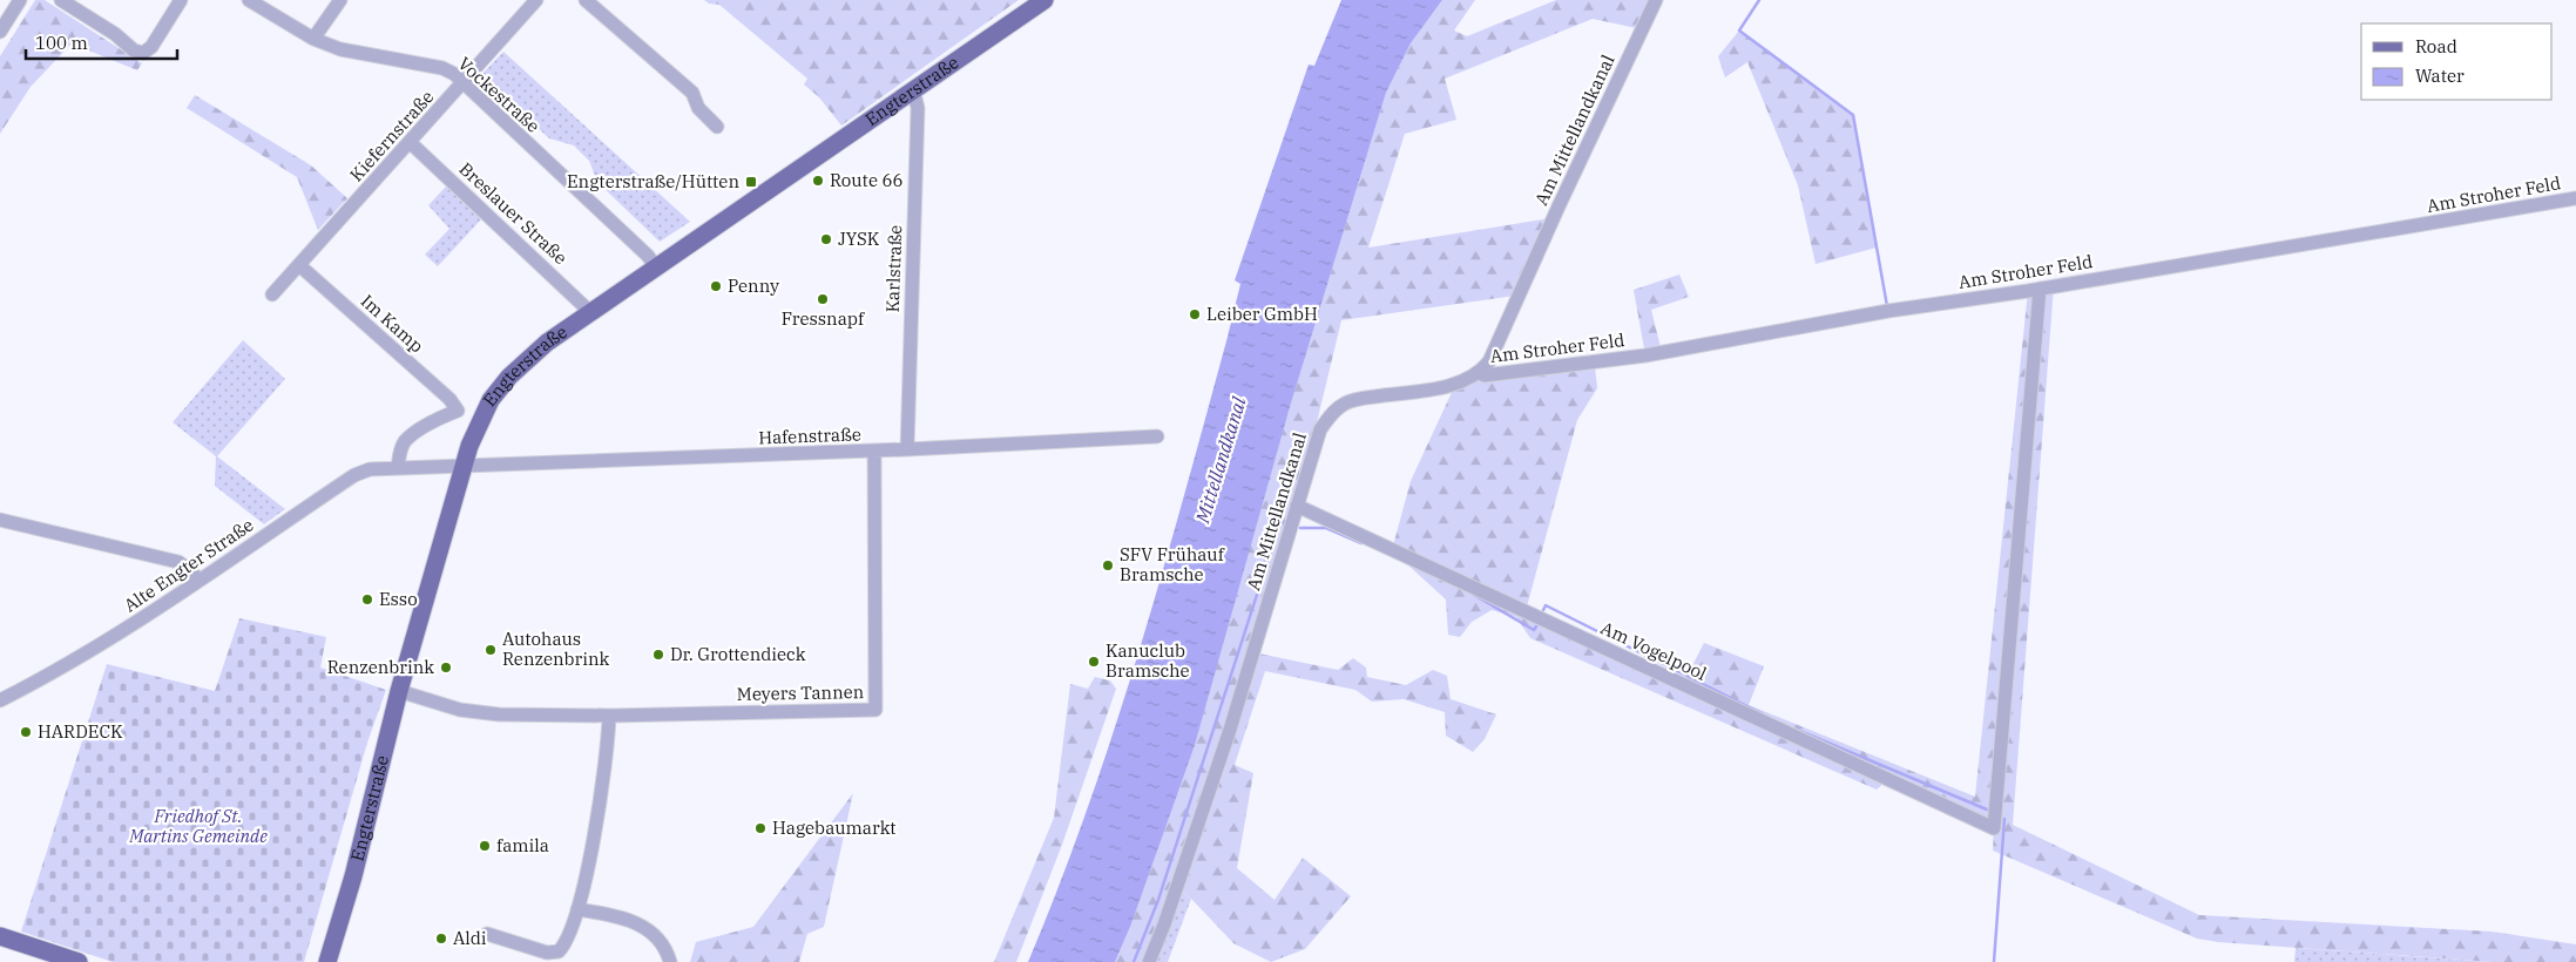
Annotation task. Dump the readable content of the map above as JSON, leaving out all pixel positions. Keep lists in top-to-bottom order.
{
  "streets": {
    "main road": ["Engterstraße"],
    "street": [
      "Vockestraße",
      "Am Mittellandkanal",
      "Kiefernstraße",
      "Am Stroher Feld",
      "Breslauer Straße",
      "Karlstraße",
      "Im Kamp",
      "Hafenstraße",
      "Alte Engter Straße",
      "Am Vogelpool",
      "Meyers Tannen"
    ]
  },
  "crossings": [
    ["Engterstraße", "Vockestraße"],
    ["Engterstraße", "Breslauer Straße"],
    ["Engterstraße", "Karlstraße"],
    ["Engterstraße", "Hafenstraße"],
    ["Engterstraße", "Alte Engter Straße"],
    ["Engterstraße", "Meyers Tannen"],
    ["Vockestraße", "Kiefernstraße"],
    ["Am Mittellandkanal", "Am Stroher Feld"],
    ["Am Mittellandkanal", "Am Vogelpool"],
    ["Kiefernstraße", "Breslauer Straße"],
    ["Kiefernstraße", "Im Kamp"],
    ["Am Stroher Feld", "Am Vogelpool"],
    ["Karlstraße", "Hafenstraße"],
    ["Im Kamp", "Alte Engter Straße"],
    ["Hafenstraße", "Alte Engter Straße"],
    ["Hafenstraße", "Meyers Tannen"]
  ],
  "water": ["Mittellandkanal"],
  "parks": ["Friedhof St. Martins Gemeinde"],
  "places": {
    "other": [
      "Route 66",
      "JYSK",
      "Penny",
      "Fressnapf",
      "Leiber GmbH",
      "SFV Frühauf Bramsche",
      "Esso",
      "Autohaus Renzenbrink",
      "Dr. Grottendieck",
      "Kanuclub Bramsche",
      "Renzenbrink",
      "HARDECK",
      "Hagebaumarkt",
      "famila",
      "Aldi"
    ],
    "transit": ["Engterstraße/Hütten"]
  },
  "legend": ["Road", "Water"],
  "scale_bar": "100 m"
}
